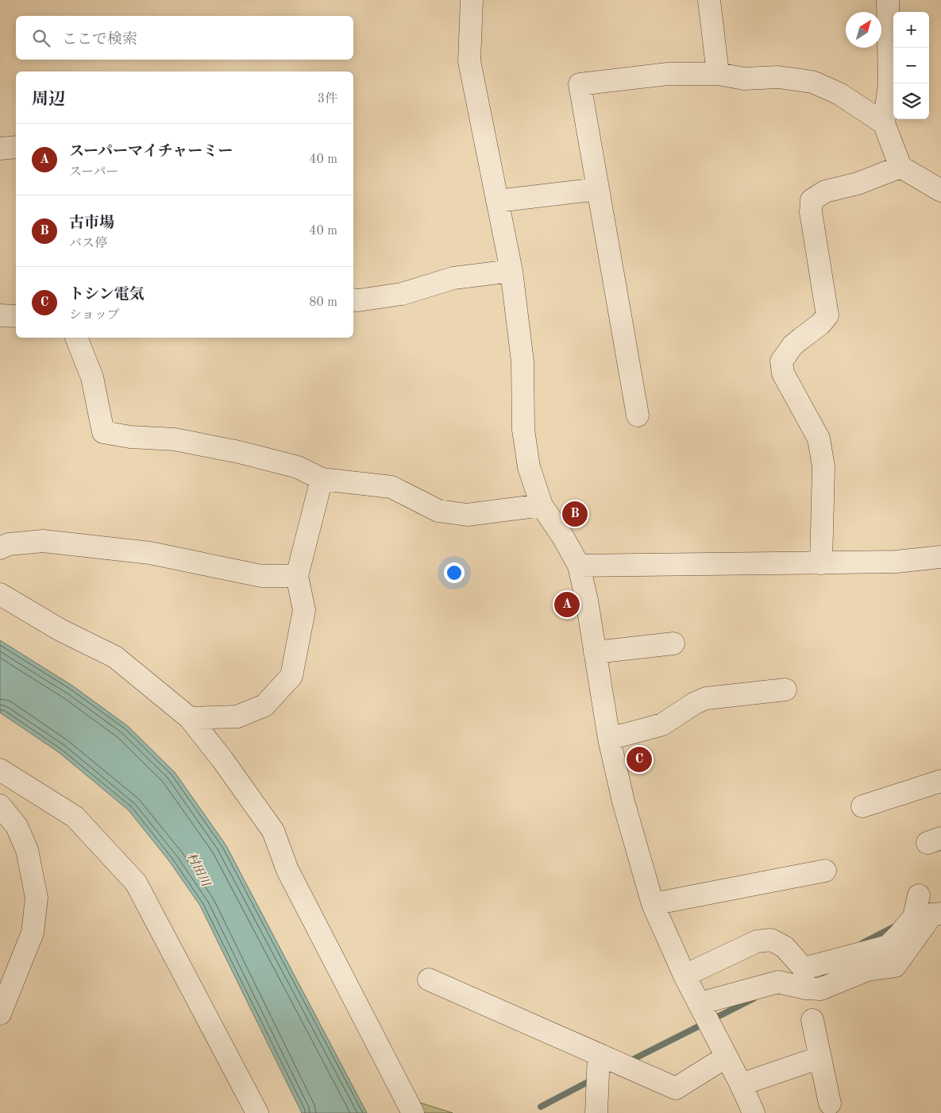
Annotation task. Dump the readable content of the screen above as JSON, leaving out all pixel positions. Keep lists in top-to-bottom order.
{
  "water": ["村田川"],
  "north": "top right",
  "page": {
    "map_buttons": ["+", "−"],
    "search": "ここで検索",
    "heading": ["周辺", "3件"],
    "list": [
      {
        "mark": "A",
        "name": "スーパーマイチャーミー",
        "note": "スーパー",
        "value": "40 m"
      },
      {
        "mark": "B",
        "name": "古市場",
        "note": "バス停",
        "value": "40 m"
      },
      {
        "mark": "C",
        "name": "トシン電気",
        "note": "ショップ",
        "value": "80 m"
      }
    ],
    "pins": ["B", "A", "C"]
  }
}
